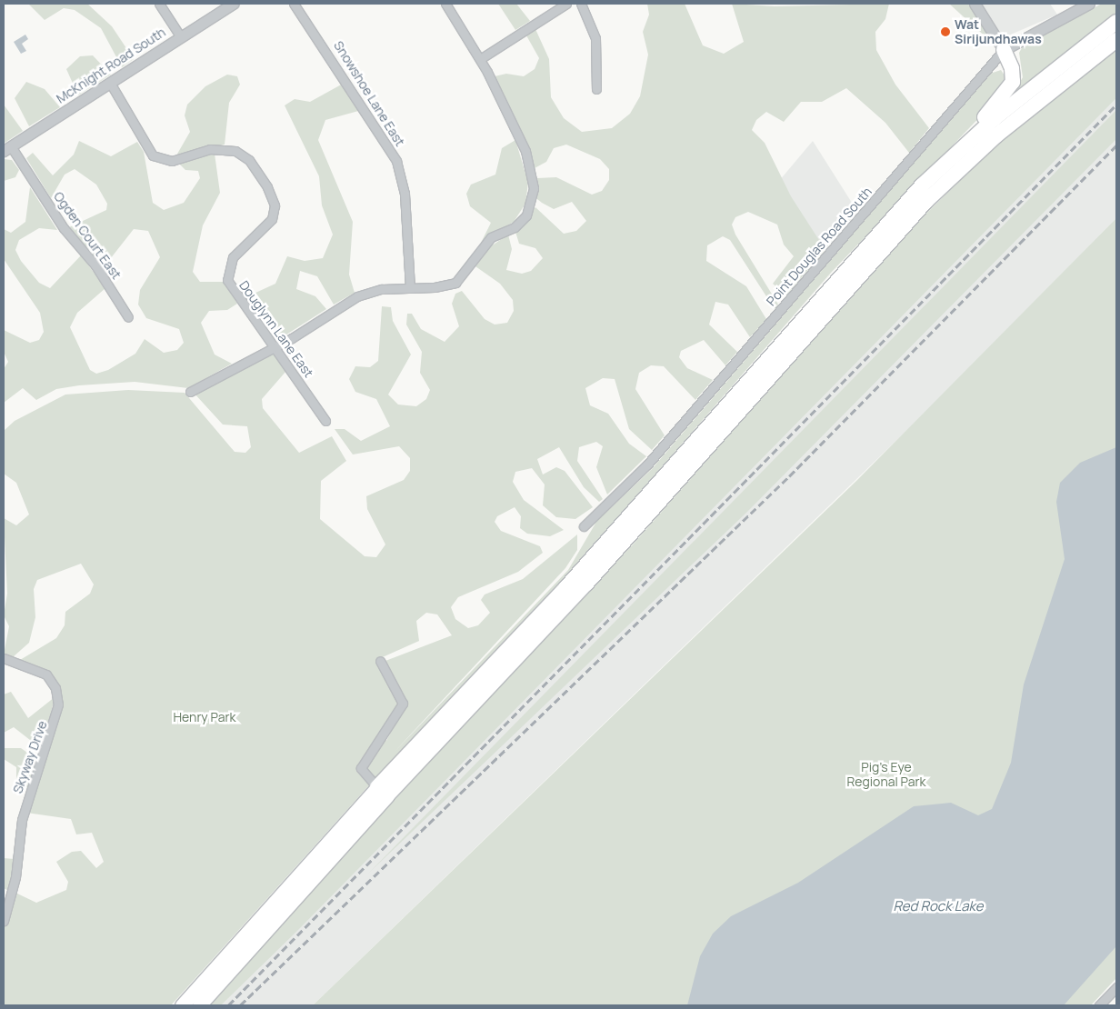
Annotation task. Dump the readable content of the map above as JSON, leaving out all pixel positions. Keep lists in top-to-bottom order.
{
  "streets": {
    "street": [
      "McKnight Road South",
      "Snowshoe Lane East",
      "Ogden Court East",
      "Point Douglas Road South",
      "Douglynn Lane East",
      "Skyway Drive"
    ]
  },
  "crossings": [
    ["McKnight Road South", "Ogden Court East"],
    ["McKnight Road South", "Douglynn Lane East"]
  ],
  "water": ["Red Rock Lake"],
  "parks": ["Henry Park", "Pig's Eye Regional Park"],
  "places": ["Wat Sirijundhawas"]
}
